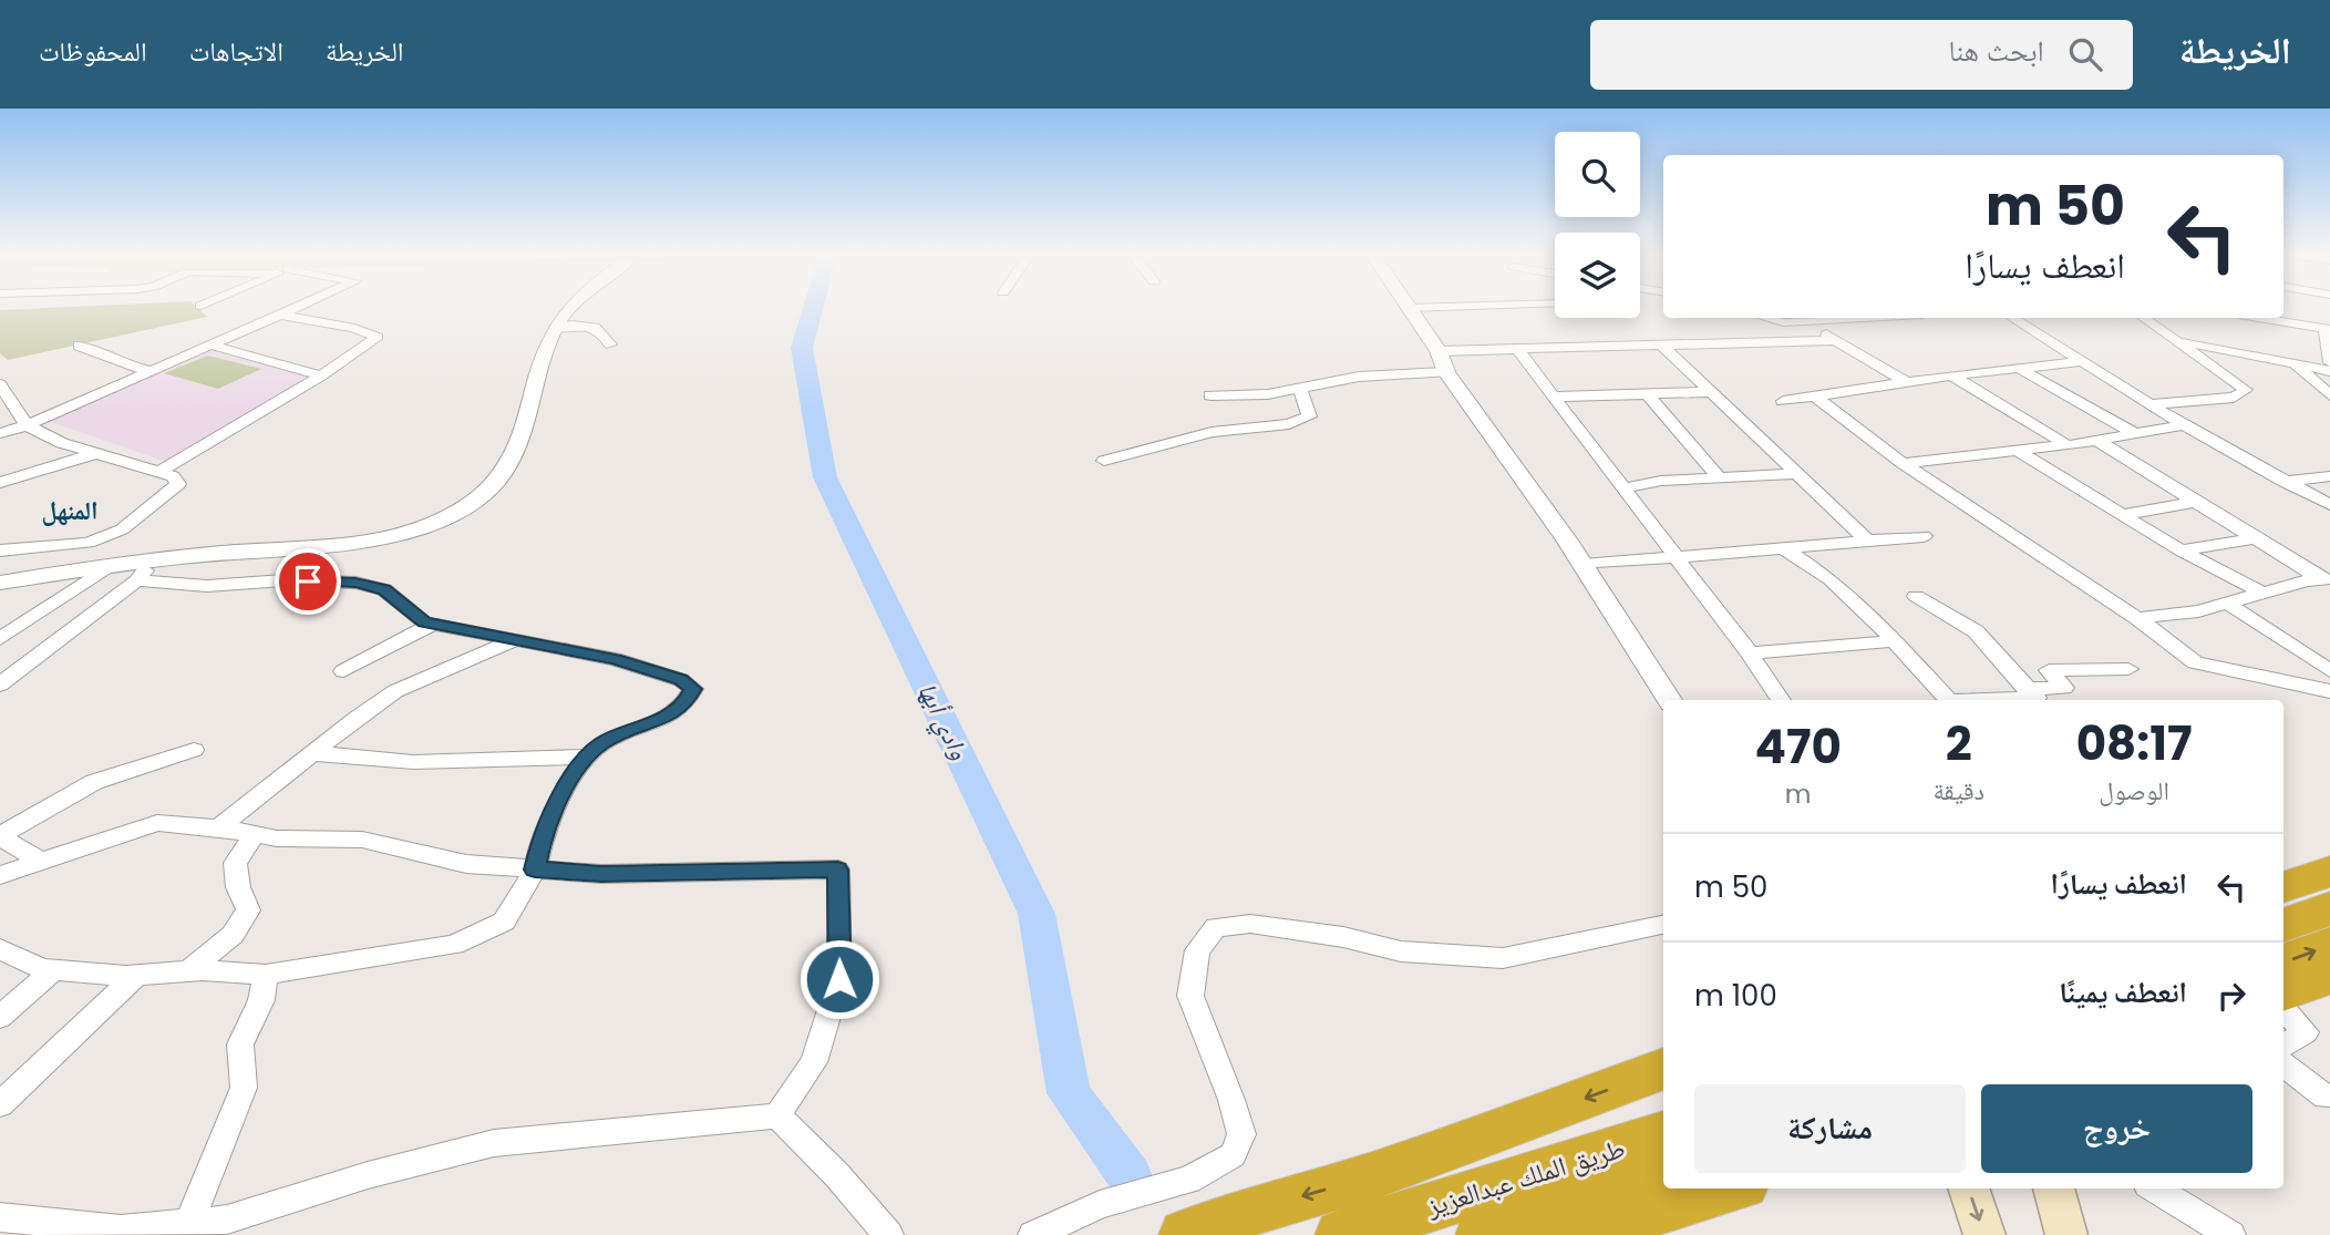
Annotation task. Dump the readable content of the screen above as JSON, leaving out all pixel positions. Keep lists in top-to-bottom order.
{
  "streets": {
    "highway": ["طريق الملك عبدالعزيز"]
  },
  "districts": ["المنهل"],
  "water": ["وادي أبها"],
  "page": {
    "header": "الخريطة",
    "search": "ابحث هنا",
    "nav": ["الخريطة", "الاتجاهات", "المحفوظات"],
    "turn": ["50 m", "انعطف يسارًا"],
    "eta": [
      "08:17",
      "الوصول",
      "2",
      "دقيقة",
      "470",
      "m"
    ],
    "list": [
      {
        "name": "انعطف يسارًا",
        "value": "50 m"
      },
      {
        "name": "انعطف يمينًا",
        "value": "100 m"
      }
    ],
    "buttons": ["خروج", "مشاركة"]
  }
}
